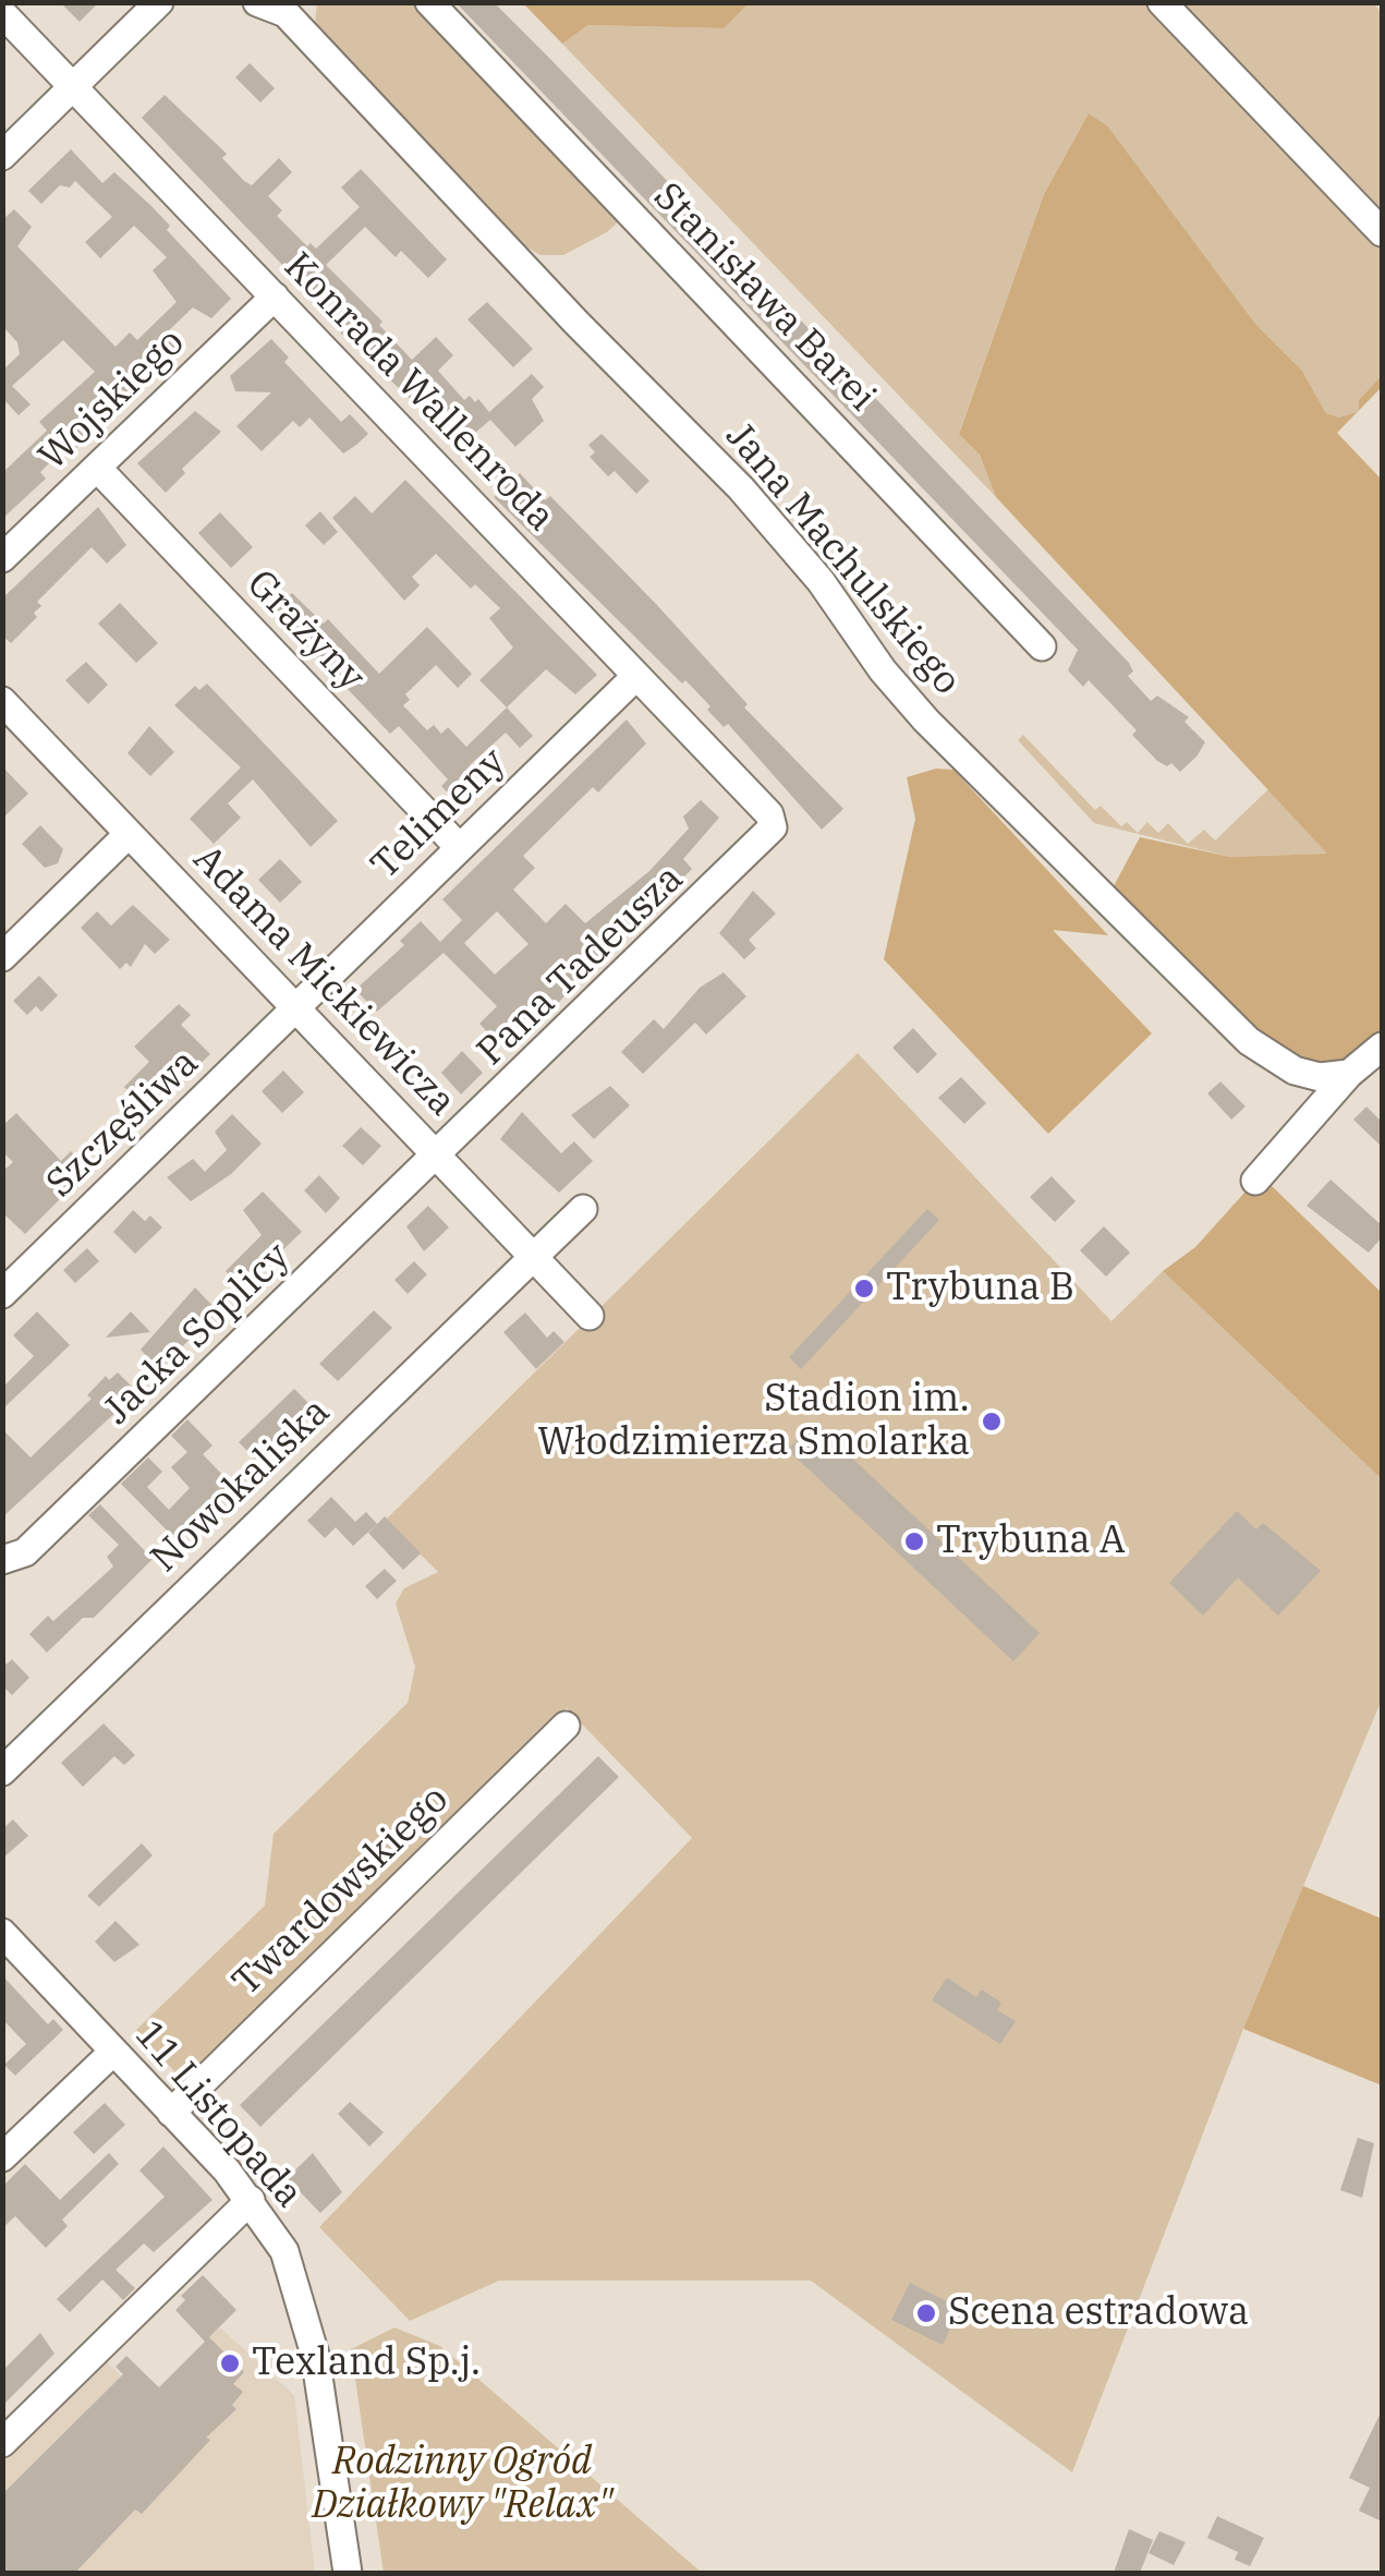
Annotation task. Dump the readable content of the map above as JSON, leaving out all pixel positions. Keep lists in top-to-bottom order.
{
  "streets": {
    "street": [
      "Stanisława Barei",
      "Konrada Wallenroda",
      "Wojskiego",
      "Jana Machulskiego",
      "Grażyny",
      "Telimeny",
      "Pana Tadeusza",
      "Adama Mickiewicza",
      "Szczęśliwa",
      "Jacka Soplicy",
      "Nowokaliska",
      "Twardowskiego",
      "11 Listopada"
    ]
  },
  "crossings": [
    ["Konrada Wallenroda", "Wojskiego"],
    ["Konrada Wallenroda", "Telimeny"],
    ["Konrada Wallenroda", "Pana Tadeusza"],
    ["Wojskiego", "Grażyny"],
    ["Grażyny", "Telimeny"],
    ["Telimeny", "Adama Mickiewicza"],
    ["Telimeny", "Szczęśliwa"],
    ["Pana Tadeusza", "Adama Mickiewicza"],
    ["Pana Tadeusza", "Jacka Soplicy"],
    ["Adama Mickiewicza", "Szczęśliwa"],
    ["Adama Mickiewicza", "Jacka Soplicy"],
    ["Adama Mickiewicza", "Nowokaliska"],
    ["Twardowskiego", "11 Listopada"]
  ],
  "parks": ["Rodzinny Ogród Działkowy \"Relax\""],
  "places": [
    "Trybuna B",
    "Stadion im. Włodzimierza Smolarka",
    "Trybuna A",
    "Scena estradowa",
    "Texland Sp.j."
  ]
}
